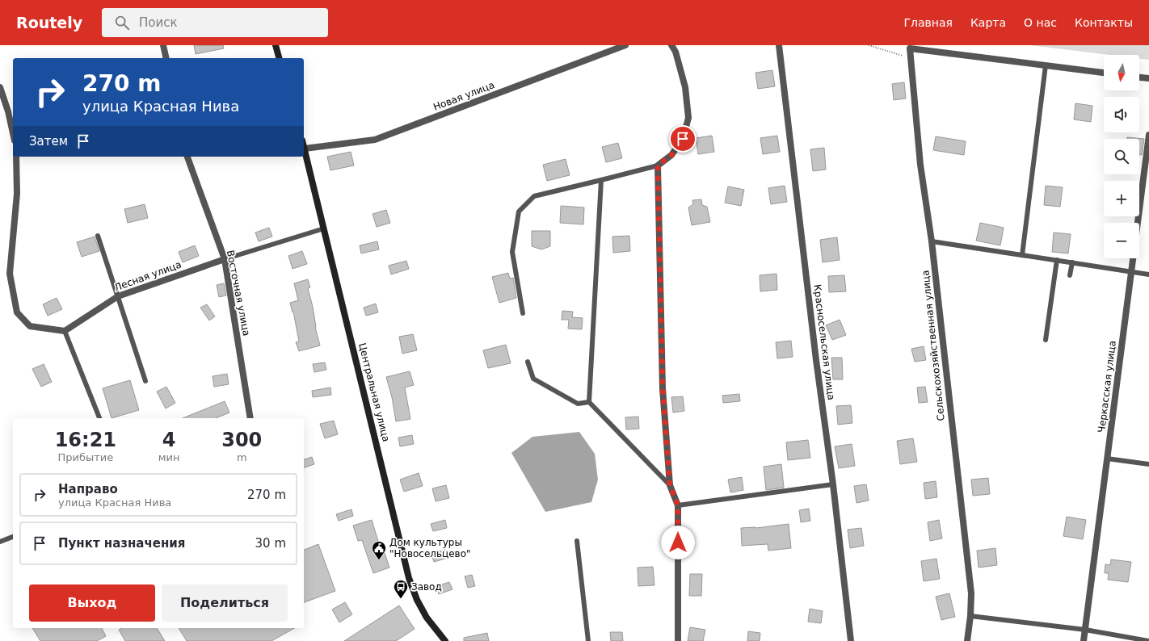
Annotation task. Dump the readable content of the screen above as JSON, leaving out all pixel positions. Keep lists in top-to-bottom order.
{
  "streets": {
    "street": [
      "Новая улица",
      "Лесная улица",
      "Восточная улица",
      "Красносельская улица",
      "Сельскохозяйственная улица",
      "Черкасская улица",
      "Центральная улица"
    ]
  },
  "crossings": [
    ["Новая улица", "Центральная улица"],
    ["Лесная улица", "Восточная улица"]
  ],
  "places": {
    "public building": ["Дом культуры \"Новосельцево\""],
    "bus stop": ["Завод"]
  },
  "north": "bottom",
  "page": {
    "header": "Routely",
    "search": "Поиск",
    "nav": [
      "Главная",
      "Карта",
      "О нас",
      "Контакты"
    ],
    "map_buttons": ["+", "−"],
    "turn": ["270 m", "улица Красная Нива"],
    "then": "Затем",
    "eta": [
      "16:21",
      "Прибытие",
      "4",
      "мин",
      "300",
      "m"
    ],
    "list": [
      {
        "name": "Направо",
        "note": "улица Красная Нива",
        "value": "270 m"
      },
      {
        "name": "Пункт назначения",
        "value": "30 m"
      }
    ],
    "buttons": ["Выход", "Поделиться"]
  }
}
